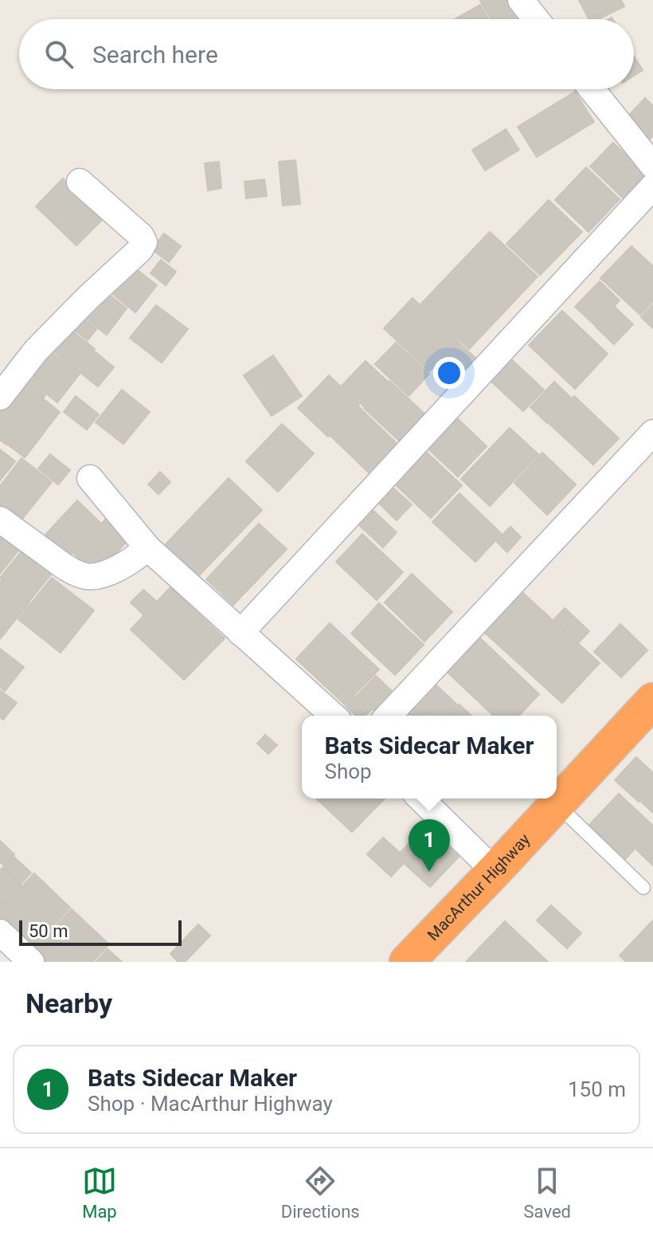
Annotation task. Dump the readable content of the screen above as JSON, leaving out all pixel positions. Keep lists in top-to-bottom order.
{
  "streets": {
    "highway": ["MacArthur Highway"]
  },
  "scale_bar": "50 m",
  "page": {
    "search": "Search here",
    "popup": ["Bats Sidecar Maker", "Shop"],
    "pins": "1",
    "scale": "50 m",
    "heading": "Nearby",
    "list": [
      {
        "mark": "1",
        "name": "Bats Sidecar Maker",
        "note": "Shop · MacArthur Highway",
        "value": "150 m"
      }
    ],
    "nav": ["Map", "Directions", "Saved"]
  }
}
